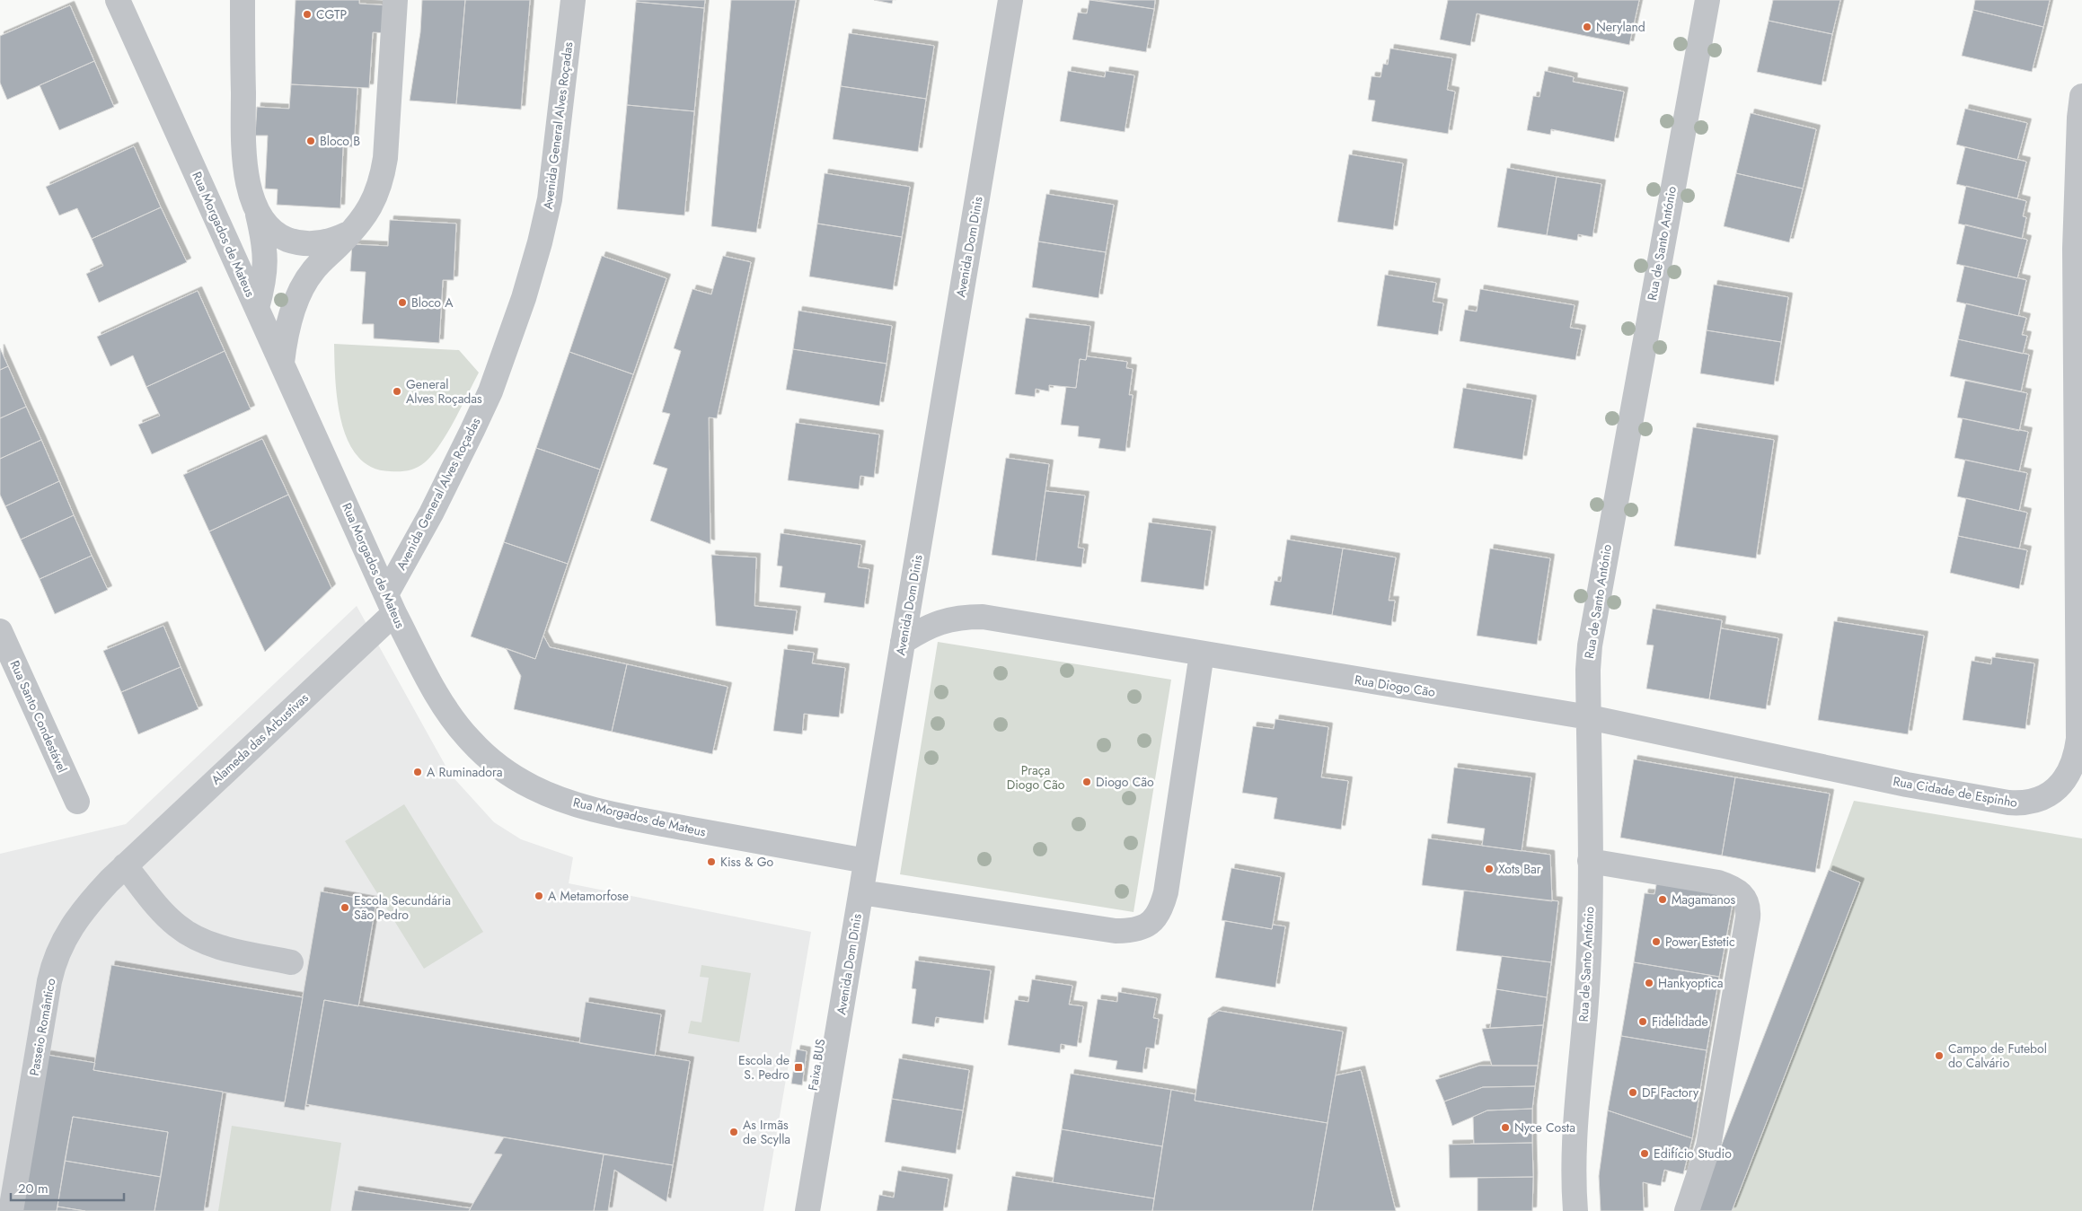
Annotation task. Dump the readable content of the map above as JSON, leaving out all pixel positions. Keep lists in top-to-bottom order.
{
  "streets": {
    "street": [
      "Avenida General Alves Roçadas",
      "Rua Morgados de Mateus",
      "Rua de Santo António",
      "Avenida Dom Dinis",
      "Rua Diogo Cão",
      "Rua Santo Condestável",
      "Alameda das Arbustivas",
      "Rua Cidade de Espinho",
      "Passeio Romântico"
    ]
  },
  "crossings": [
    ["Avenida General Alves Roçadas", "Rua Morgados de Mateus"],
    ["Avenida General Alves Roçadas", "Alameda das Arbustivas"],
    ["Rua Morgados de Mateus", "Avenida Dom Dinis"],
    ["Rua Morgados de Mateus", "Alameda das Arbustivas"],
    ["Rua de Santo António", "Rua Diogo Cão"],
    ["Rua de Santo António", "Rua Cidade de Espinho"],
    ["Rua Diogo Cão", "Rua Cidade de Espinho"],
    ["Alameda das Arbustivas", "Passeio Romântico"]
  ],
  "parks": ["Praça Diogo Cão"],
  "places": {
    "other": [
      "CGTP",
      "Neryland",
      "Bloco B",
      "Bloco A",
      "General Alves Roçadas",
      "A Ruminadora",
      "Diogo Cão",
      "Kiss & Go",
      "Xots Bar",
      "A Metamorfose",
      "Magamanos",
      "Escola Secundária São Pedro",
      "Power Estetic",
      "Hankyoptica",
      "Fidelidade",
      "Campo de Futebol do Calvário",
      "DF Factory",
      "Nyce Costa",
      "As Irmãs de Scylla",
      "Edifício Studio"
    ],
    "transit": ["Escola de S. Pedro"]
  },
  "scale_bar": "20 m"
}
